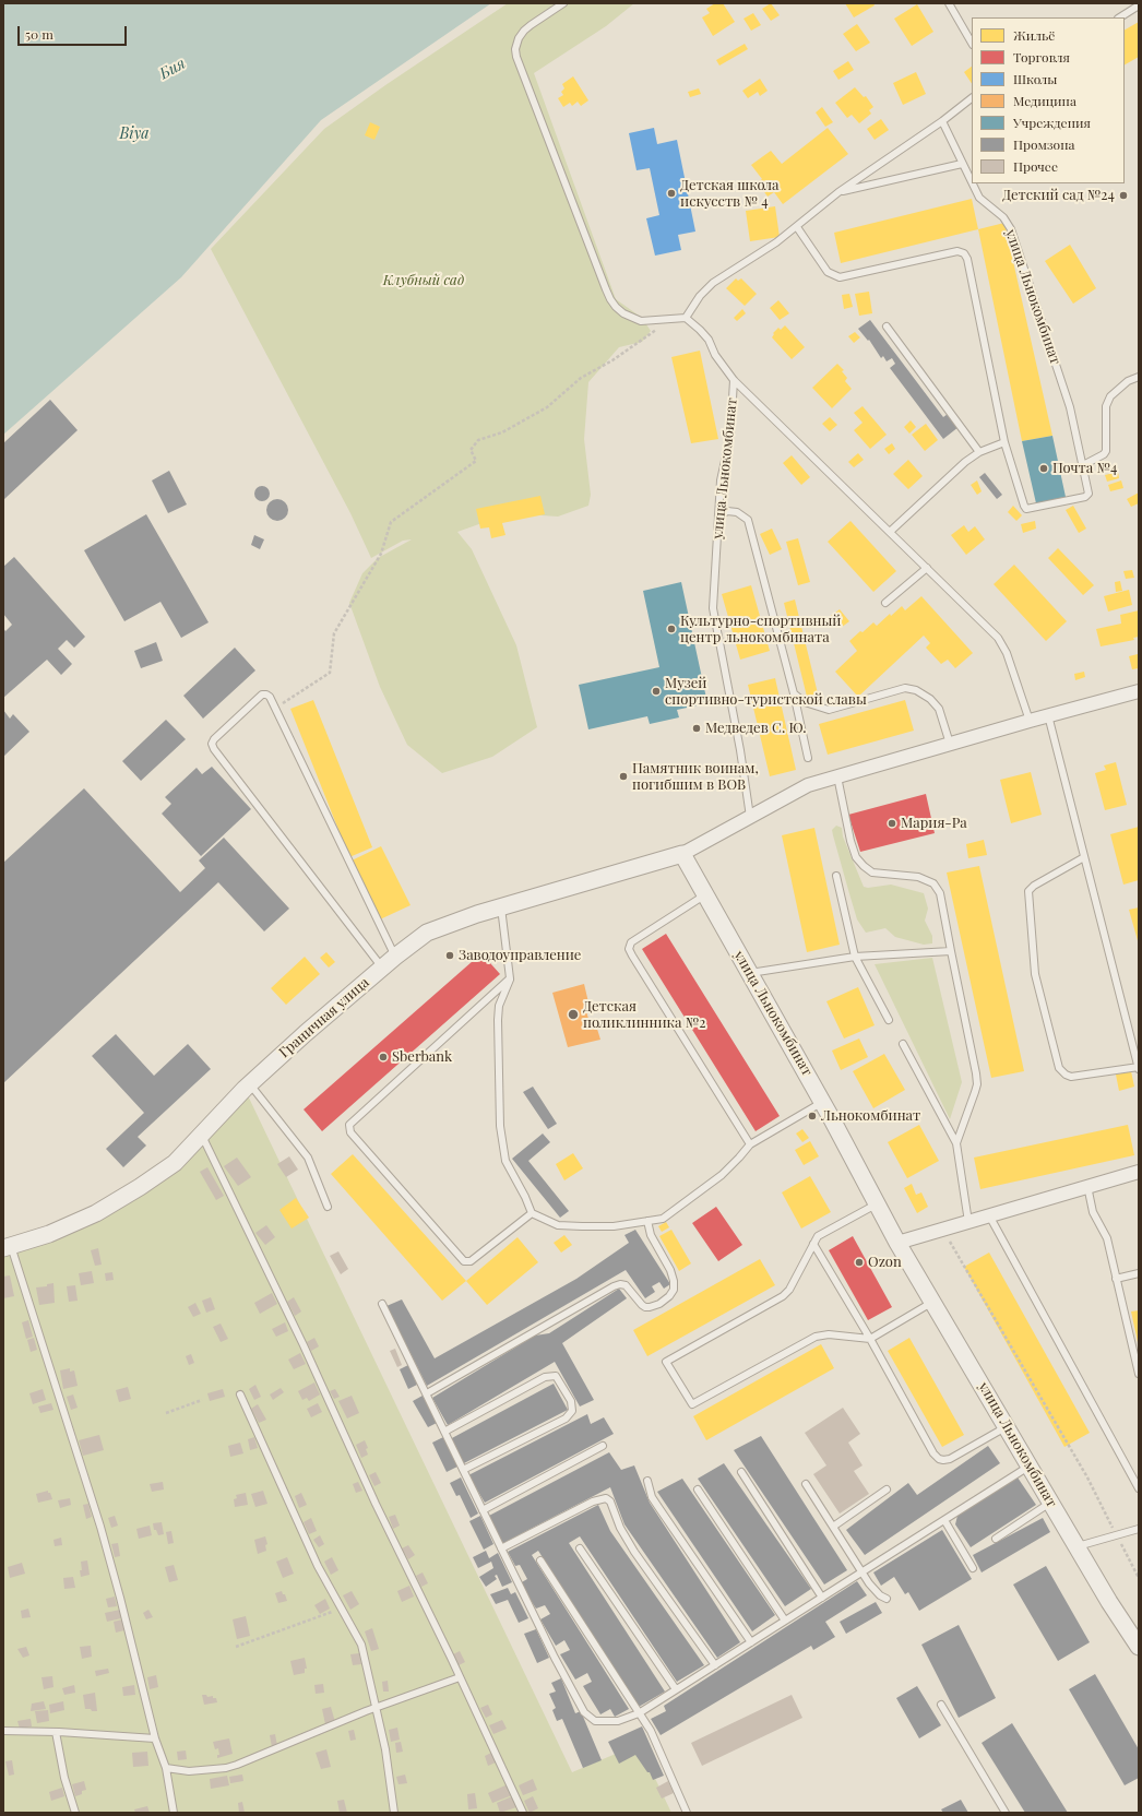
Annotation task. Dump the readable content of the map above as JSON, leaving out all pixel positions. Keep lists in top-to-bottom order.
{
  "streets": {
    "street": ["улица Льнокомбинат", "Граничная улица"]
  },
  "crossings": [
    ["улица Льнокомбинат", "Граничная улица"]
  ],
  "water": ["Бия", "Biya"],
  "parks": ["Клубный сад"],
  "places": [
    "Детская школа искусств № 4",
    "Детский сад №24",
    "Почта №4",
    "Культурно-спортивный центр льнокомбината",
    "Музей спортивно-туристской славы",
    "Медведев С. Ю.",
    "Памятник воинам, погибшим в ВОВ",
    "Мария-Ра",
    "Заводоуправление",
    "Детская поликлинника №2",
    "Sberbank",
    "Льнокомбинат",
    "Ozon"
  ],
  "legend": [
    "Жильё",
    "Торговля",
    "Школы",
    "Медицина",
    "Учреждения",
    "Промзона",
    "Прочее"
  ],
  "scale_bar": "50 m"
}
